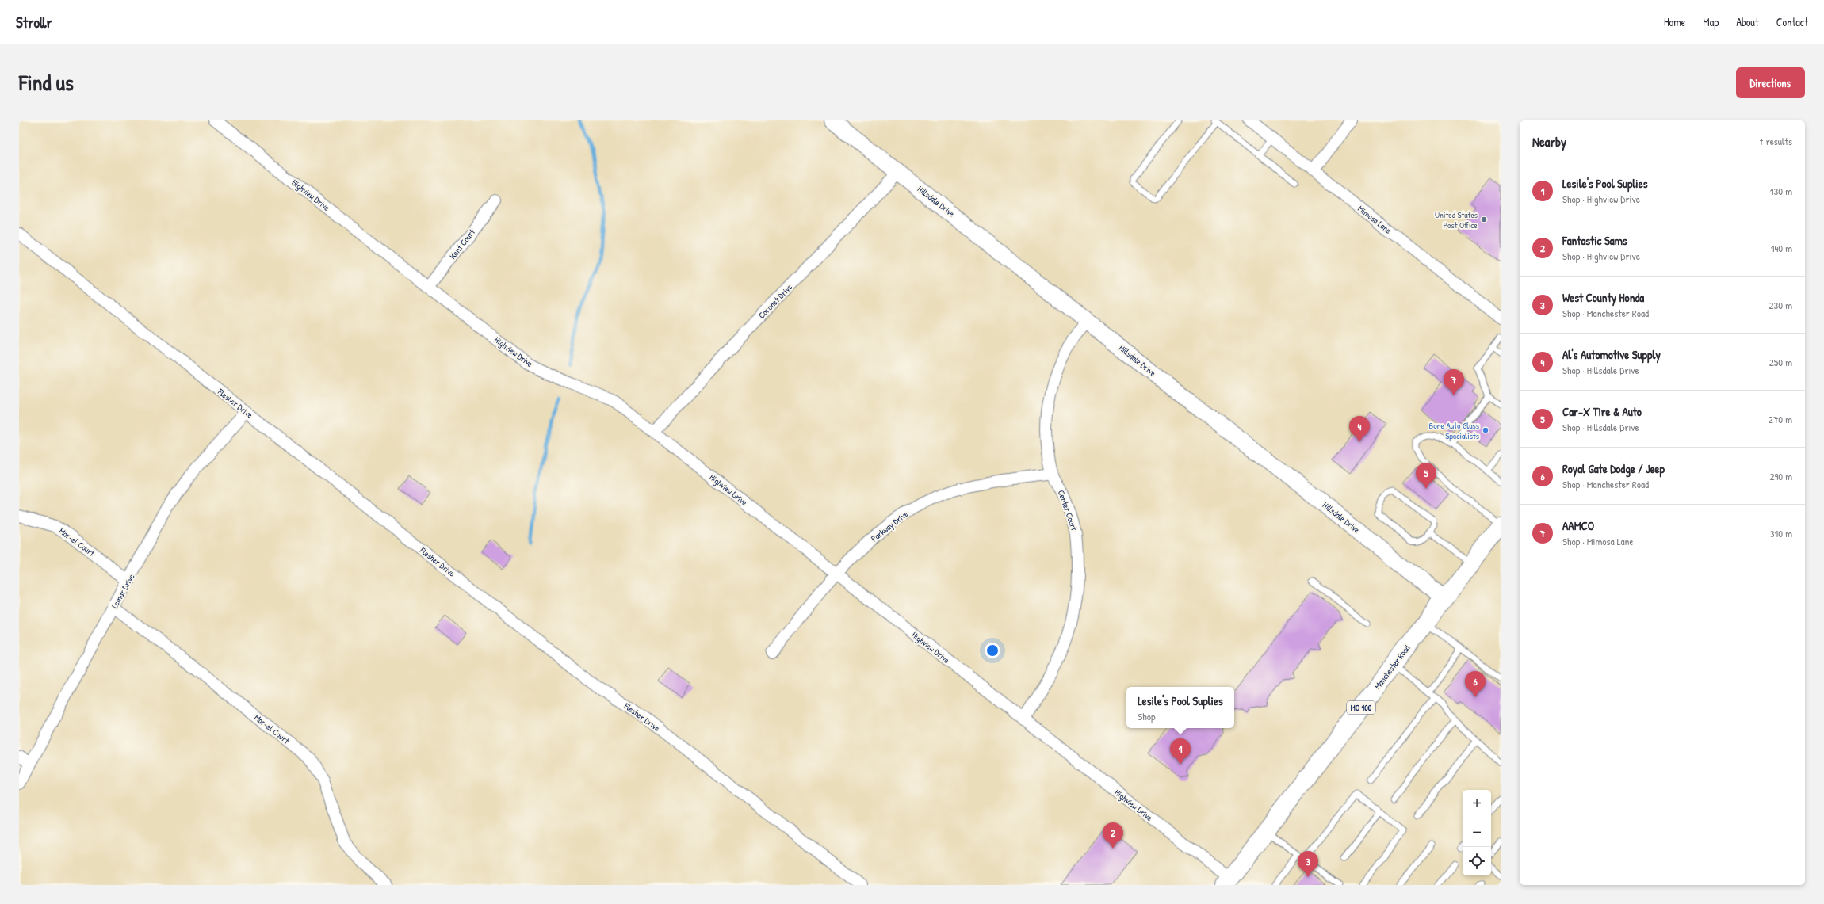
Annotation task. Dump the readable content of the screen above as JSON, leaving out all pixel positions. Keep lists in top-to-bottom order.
{
  "streets": {
    "highway": ["Manchester Road", "MO 100"],
    "street": [
      "Highview Drive",
      "Hillsdale Drive",
      "Mimosa Lane",
      "Kent Court",
      "Coronet Drive",
      "Flesher Drive",
      "Center Court",
      "Parkway Drive",
      "Mar-el Court",
      "Lemar Drive"
    ]
  },
  "crossings": [
    ["Highview Drive", "Kent Court"],
    ["Highview Drive", "Coronet Drive"],
    ["Highview Drive", "Center Court"],
    ["Highview Drive", "Parkway Drive"],
    ["Highview Drive", "Manchester Road"],
    ["Hillsdale Drive", "Coronet Drive"],
    ["Hillsdale Drive", "Center Court"],
    ["Hillsdale Drive", "Manchester Road"],
    ["Flesher Drive", "Lemar Drive"],
    ["Center Court", "Parkway Drive"],
    ["Mar-el Court", "Lemar Drive"]
  ],
  "places": ["United States Post Office", "Bone Auto Glass Specialists"],
  "page": {
    "header": "Strollr",
    "nav": [
      "Home",
      "Map",
      "About",
      "Contact"
    ],
    "title": "Find us",
    "buttons": "Directions",
    "heading": ["Nearby", "7 results"],
    "list": [
      {
        "mark": "1",
        "name": "Lesile's Pool Suplies",
        "note": "Shop · Highview Drive",
        "value": "130 m"
      },
      {
        "mark": "2",
        "name": "Fantastic Sams",
        "note": "Shop · Highview Drive",
        "value": "140 m"
      },
      {
        "mark": "3",
        "name": "West County Honda",
        "note": "Shop · Manchester Road",
        "value": "230 m"
      },
      {
        "mark": "4",
        "name": "Al's Automotive Supply",
        "note": "Shop · Hillsdale Drive",
        "value": "250 m"
      },
      {
        "mark": "5",
        "name": "Car-X Tire & Auto",
        "note": "Shop · Hillsdale Drive",
        "value": "270 m"
      },
      {
        "mark": "6",
        "name": "Royal Gate Dodge / Jeep",
        "note": "Shop · Manchester Road",
        "value": "290 m"
      },
      {
        "mark": "7",
        "name": "AAMCO",
        "note": "Shop · Mimosa Lane",
        "value": "310 m"
      }
    ],
    "pins": [
      "7",
      "4",
      "5",
      "6",
      "1",
      "2",
      "3"
    ],
    "popup": ["Lesile's Pool Suplies", "Shop"],
    "map_buttons": ["+", "−"]
  }
}
